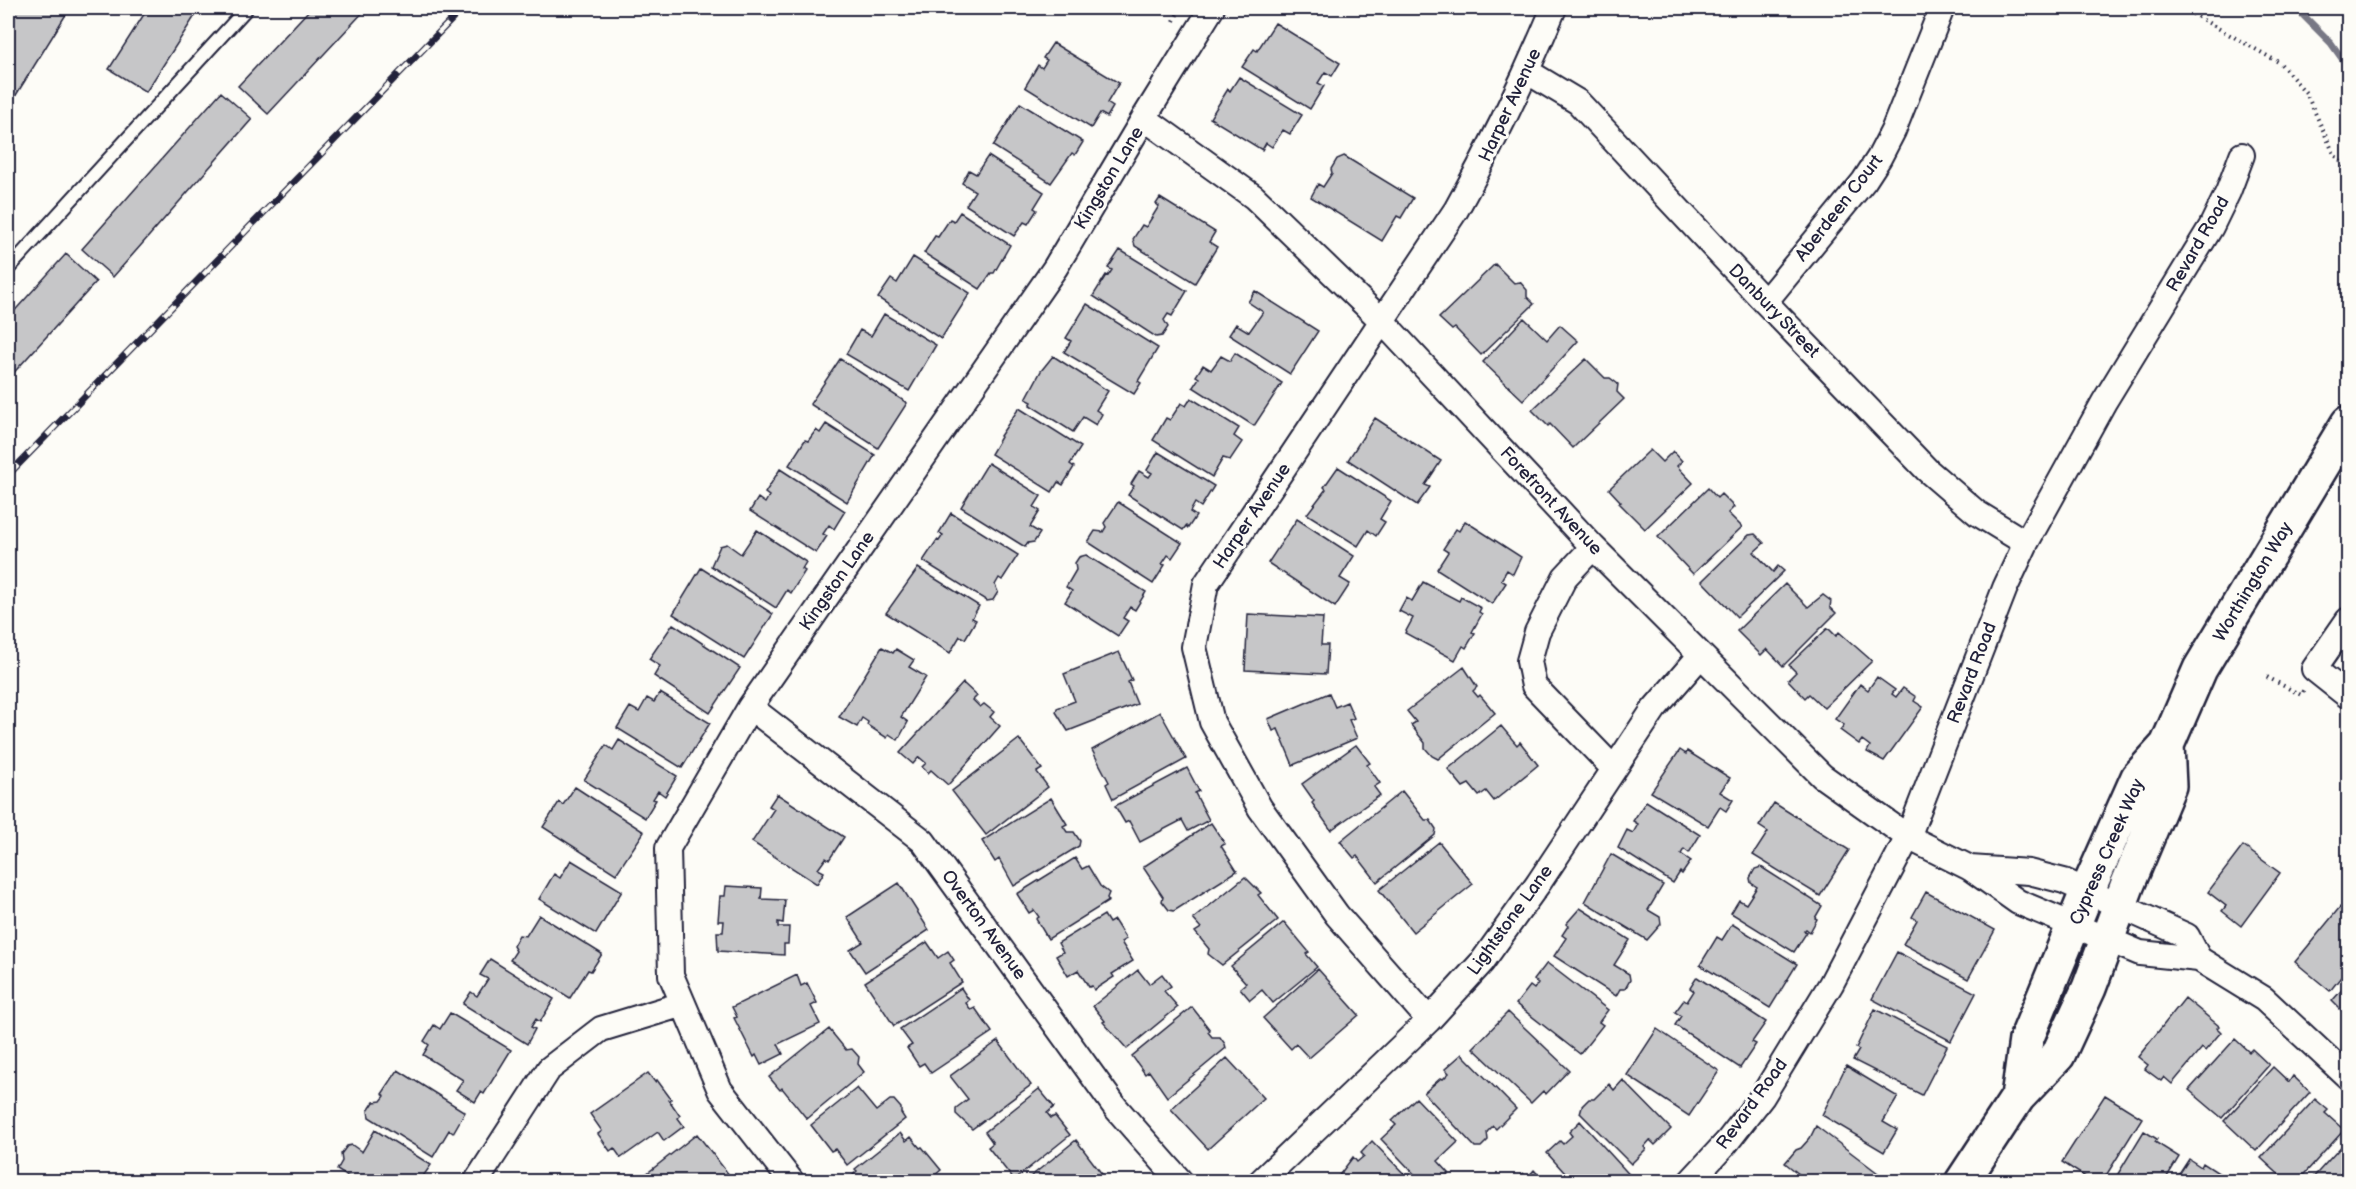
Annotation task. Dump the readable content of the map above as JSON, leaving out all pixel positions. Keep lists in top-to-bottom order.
{
  "streets": {
    "street": [
      "Harper Avenue",
      "Kingston Lane",
      "Aberdeen Court",
      "Revard Road",
      "Danbury Street",
      "Forefront Avenue",
      "Worthington Way",
      "Cypress Creek Way",
      "Lightstone Lane",
      "Overton Avenue"
    ]
  },
  "crossings": [
    ["Harper Avenue", "Danbury Street"],
    ["Harper Avenue", "Forefront Avenue"],
    ["Harper Avenue", "Lightstone Lane"],
    ["Kingston Lane", "Forefront Avenue"],
    ["Kingston Lane", "Overton Avenue"],
    ["Aberdeen Court", "Danbury Street"],
    ["Revard Road", "Danbury Street"],
    ["Revard Road", "Forefront Avenue"],
    ["Forefront Avenue", "Cypress Creek Way"],
    ["Forefront Avenue", "Lightstone Lane"],
    ["Worthington Way", "Cypress Creek Way"]
  ]
}
